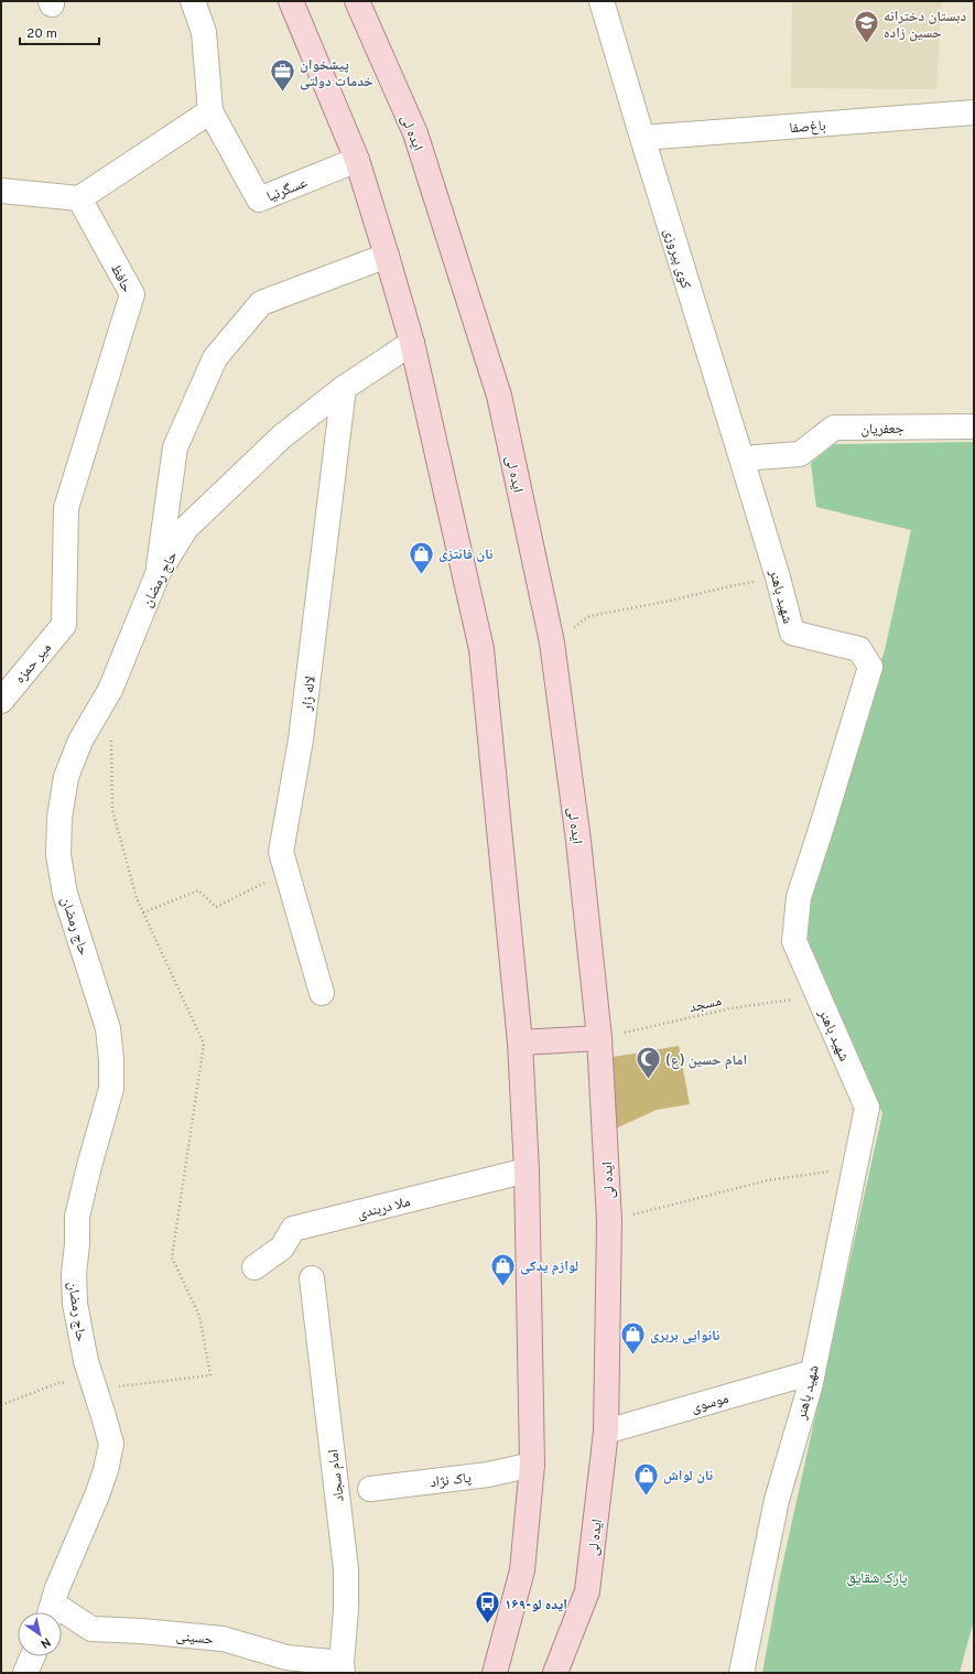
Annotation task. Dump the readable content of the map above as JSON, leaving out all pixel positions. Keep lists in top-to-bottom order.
{
  "streets": {
    "main road": ["ایده لى"],
    "street": [
      "باغ‌صفا",
      "عسگرنیا",
      "کوی پیروزی",
      "حافظ",
      "جعفریان",
      "حاج رمضان",
      "شهید باهنر",
      "میر حمزه",
      "لاله زار",
      "ملا دربندی",
      "موسوی",
      "امام سجاد",
      "پاک نژاد",
      "حسینی"
    ],
    "path": ["مسجد"]
  },
  "crossings": [
    ["باغ‌صفا", "کوی پیروزی"],
    ["ایده لى", "مسجد"],
    ["ایده لى", "موسوی"],
    ["کوی پیروزی", "جعفریان"],
    ["کوی پیروزی", "شهید باهنر"],
    ["حافظ", "میر حمزه"],
    ["جعفریان", "شهید باهنر"],
    ["حاج رمضان", "لاله زار"],
    ["شهید باهنر", "مسجد"],
    ["شهید باهنر", "موسوی"],
    ["امام سجاد", "حسینی"]
  ],
  "parks": ["پارک شقایق"],
  "places": {
    "school or university": ["دبستان دخترانه حسین زاده"],
    "office": ["پیشخوان خدمات دولتی"],
    "shop": [
      "نان فانتزی",
      "لوازم یدکی",
      "نانوایی بربری",
      "نان لواش"
    ],
    "mosque": ["امام حسین (ع)"],
    "bus stop": ["۱۶۹-ایده لو"]
  },
  "scale_bar": "20 m",
  "north": "bottom right"
}
